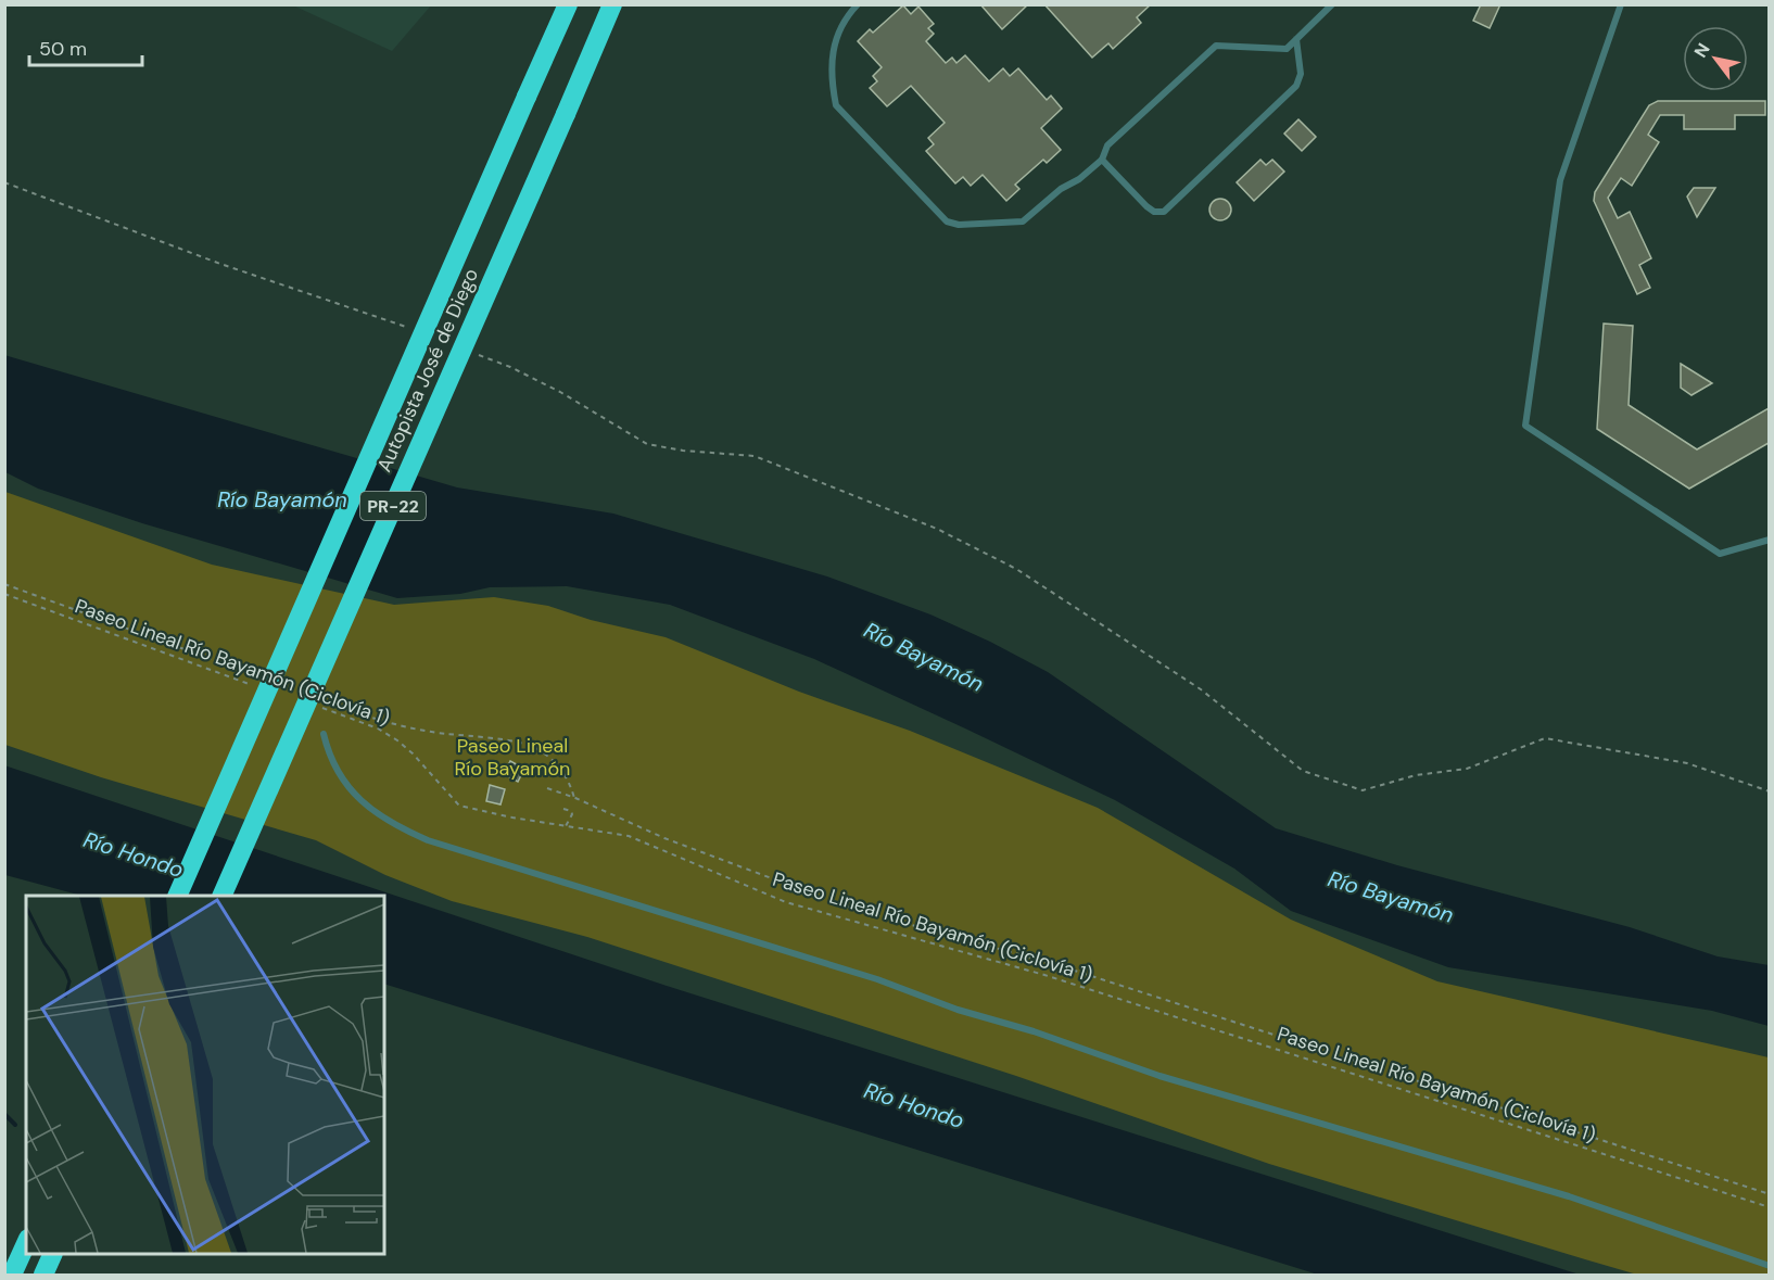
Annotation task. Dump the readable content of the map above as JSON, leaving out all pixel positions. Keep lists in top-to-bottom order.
{
  "streets": {
    "highway": ["Autopista José de Diego", "PR-22"],
    "path": ["Paseo Lineal Río Bayamón (Ciclovía 1)"]
  },
  "water": ["Río Bayamón", "Río Hondo"],
  "parks": ["Paseo Lineal Río Bayamón"],
  "scale_bar": "50 m",
  "north": "top left"
}
